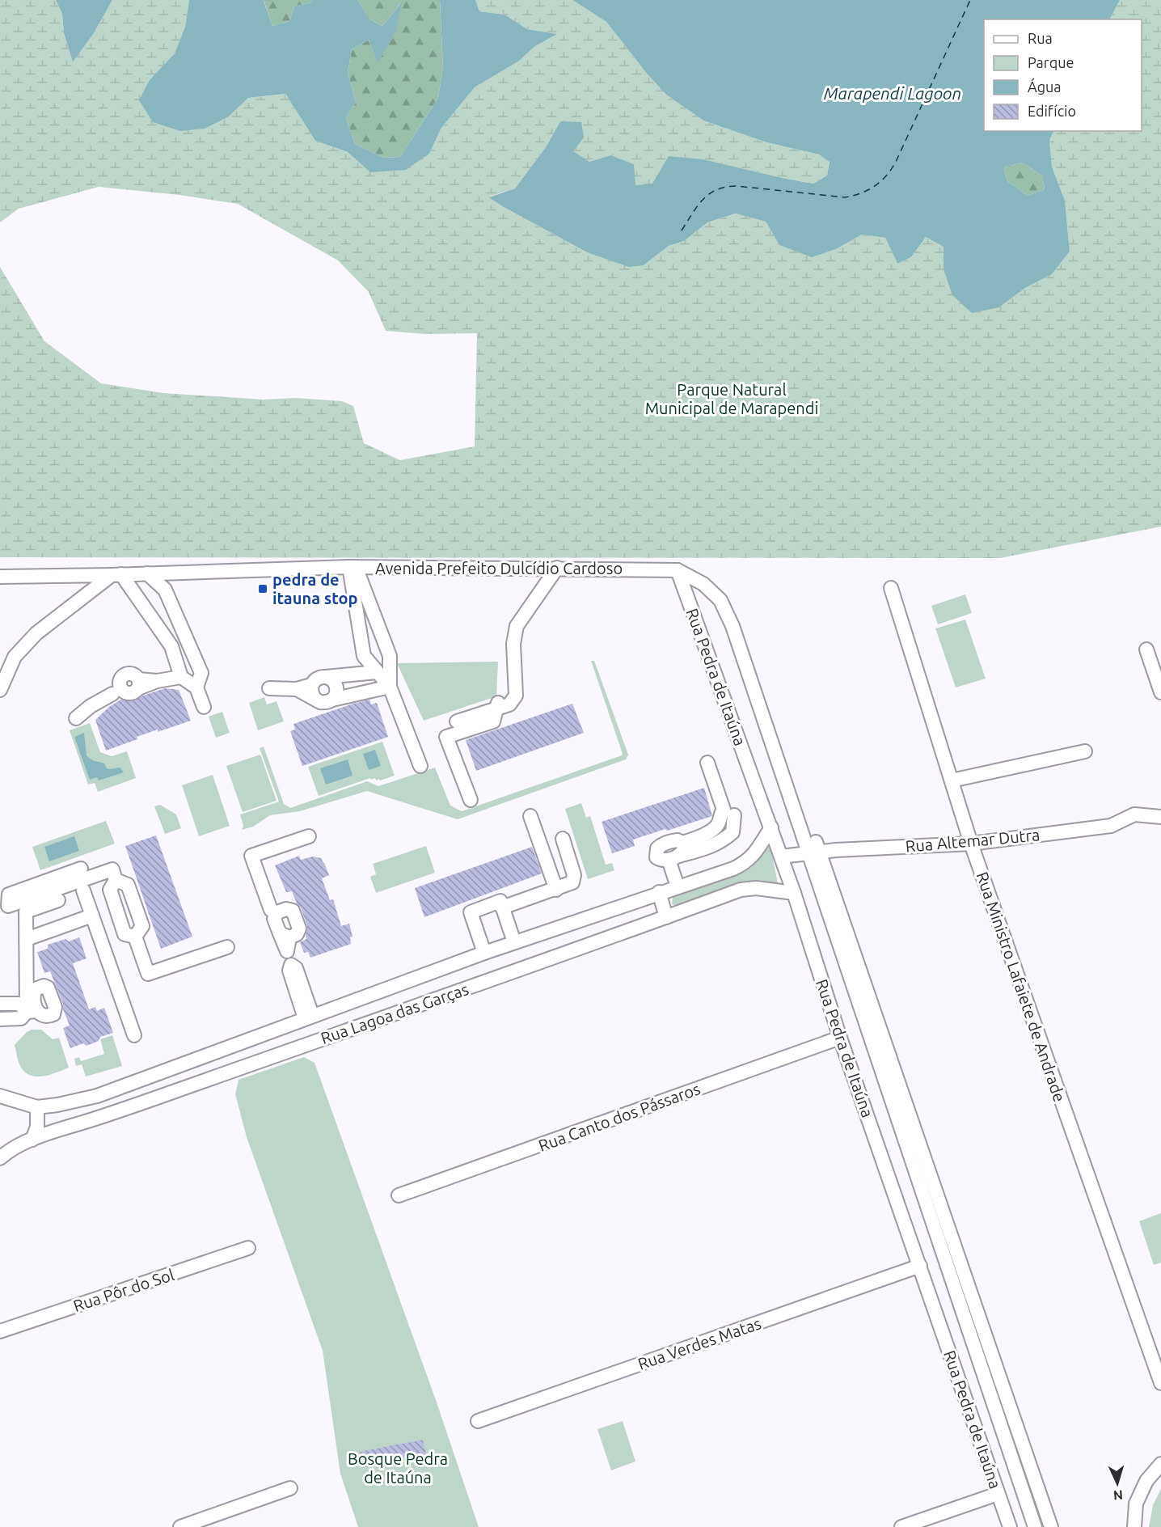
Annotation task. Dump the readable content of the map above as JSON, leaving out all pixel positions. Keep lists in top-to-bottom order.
{
  "streets": {
    "street": [
      "Avenida Prefeito Dulcídio Cardoso",
      "Rua Pedra de Itaúna",
      "Rua Altemar Dutra",
      "Rua Ministro Lafaiete de Andrade",
      "Rua Lagoa das Garças",
      "Rua Canto dos Pássaros",
      "Rua Pôr do Sol",
      "Rua Verdes Matas"
    ]
  },
  "crossings": [
    ["Avenida Prefeito Dulcídio Cardoso", "Rua Pedra de Itaúna"],
    ["Rua Pedra de Itaúna", "Rua Altemar Dutra"],
    ["Rua Pedra de Itaúna", "Rua Lagoa das Garças"],
    ["Rua Pedra de Itaúna", "Rua Canto dos Pássaros"],
    ["Rua Pedra de Itaúna", "Rua Verdes Matas"],
    ["Rua Altemar Dutra", "Rua Ministro Lafaiete de Andrade"]
  ],
  "water": ["Marapendi Lagoon"],
  "parks": ["Parque Natural Municipal de Marapendi", "Bosque Pedra de Itaúna"],
  "places": {
    "transit": ["pedra de itauna stop"]
  },
  "legend": [
    "Rua",
    "Parque",
    "Água",
    "Edifício"
  ],
  "north": "bottom"
}
